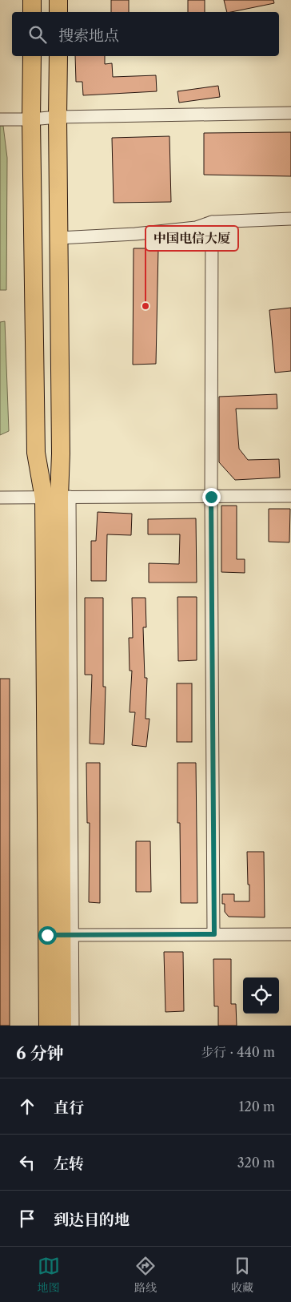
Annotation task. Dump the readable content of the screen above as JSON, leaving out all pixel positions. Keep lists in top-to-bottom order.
{
  "places": ["中国电信大厦"],
  "page": {
    "search": "搜索地点",
    "heading": ["6 分钟", "步行 · 440 m"],
    "list": [
      ["直行", "120 m"],
      ["左转", "320 m"],
      "到达目的地"
    ],
    "nav": ["地图", "路线", "收藏"]
  }
}
